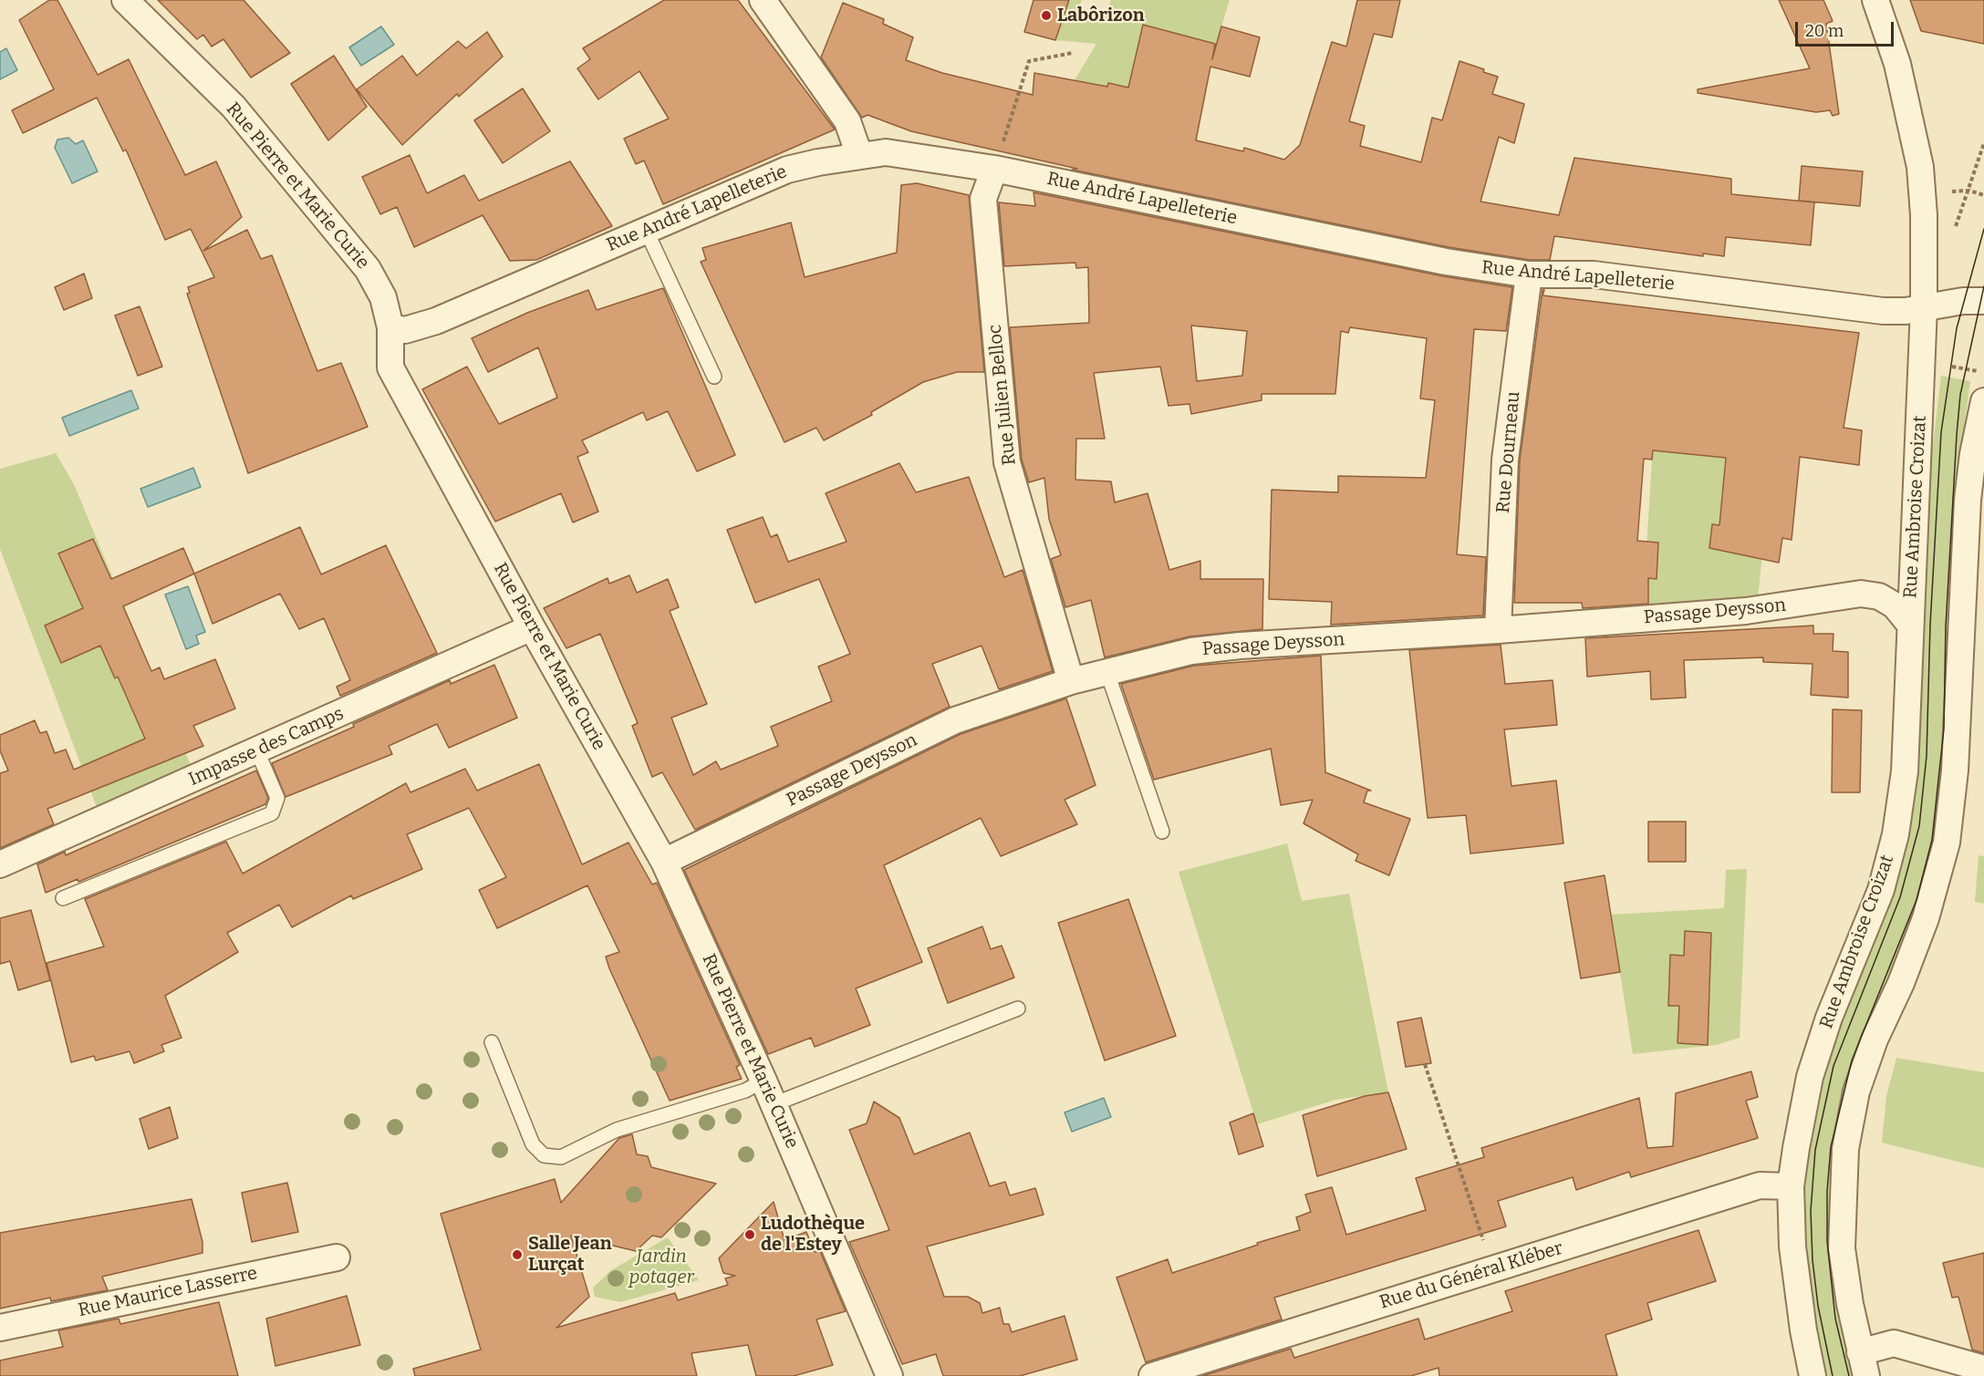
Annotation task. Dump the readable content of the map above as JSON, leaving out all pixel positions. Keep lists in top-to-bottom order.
{
  "streets": {
    "street": [
      "Rue Pierre et Marie Curie",
      "Rue André Lapelleterie",
      "Rue Julien Belloc",
      "Rue Dourneau",
      "Rue Ambroise Croizat",
      "Passage Deysson",
      "Impasse des Camps",
      "Rue du Général Kléber",
      "Rue Maurice Lasserre"
    ]
  },
  "crossings": [
    ["Rue Pierre et Marie Curie", "Rue André Lapelleterie"],
    ["Rue Pierre et Marie Curie", "Passage Deysson"],
    ["Rue Pierre et Marie Curie", "Impasse des Camps"],
    ["Rue André Lapelleterie", "Rue Julien Belloc"],
    ["Rue André Lapelleterie", "Rue Dourneau"],
    ["Rue André Lapelleterie", "Rue Ambroise Croizat"],
    ["Rue Julien Belloc", "Passage Deysson"],
    ["Rue Dourneau", "Passage Deysson"],
    ["Rue Ambroise Croizat", "Passage Deysson"],
    ["Rue Ambroise Croizat", "Rue du Général Kléber"]
  ],
  "parks": ["Jardin potager"],
  "places": ["Labôrizon", "Ludothèque de l'Estey", "Salle Jean Lurçat"],
  "scale_bar": "20 m"
}
